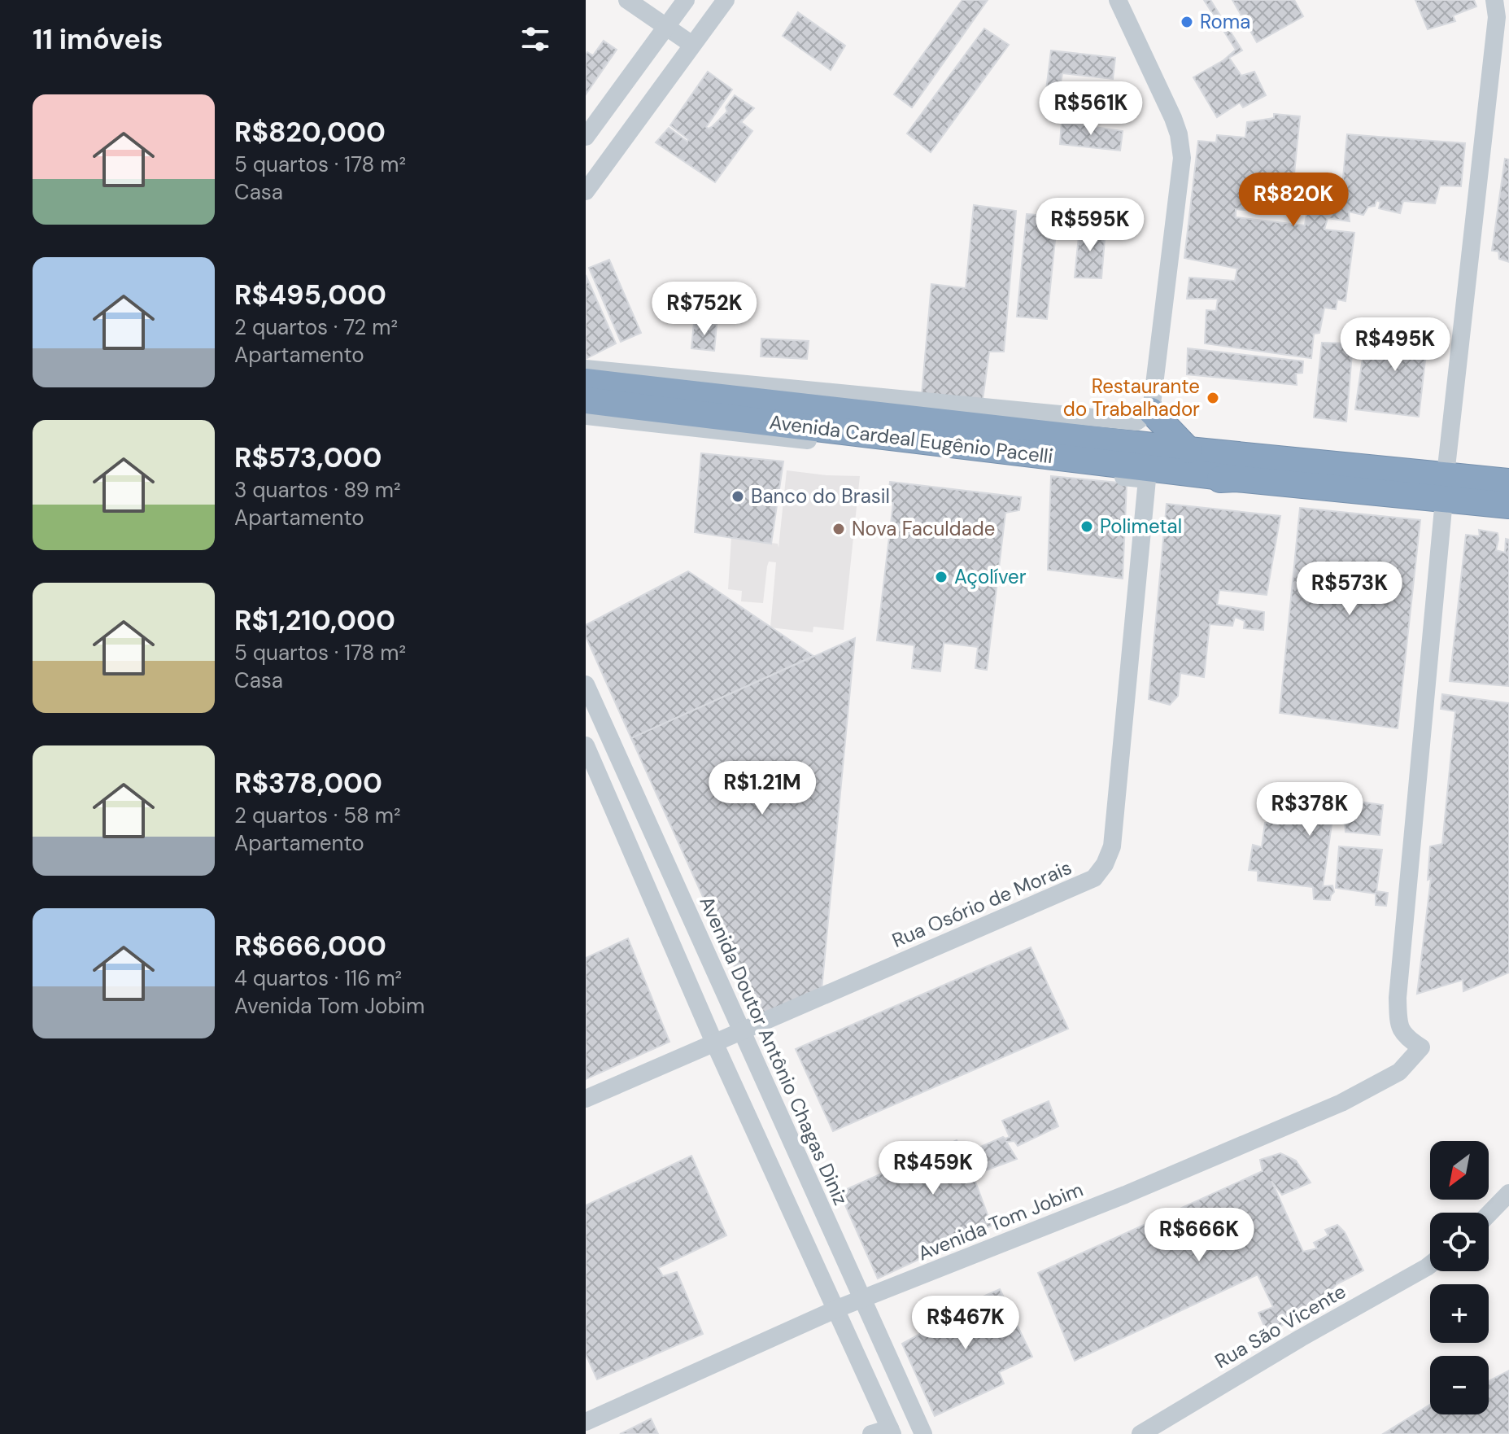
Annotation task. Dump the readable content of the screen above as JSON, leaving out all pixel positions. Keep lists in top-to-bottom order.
{
  "streets": {
    "highway": ["Avenida Cardeal Eugênio Pacelli"],
    "street": [
      "Rua Osório de Morais",
      "Avenida Doutor Antônio Chagas Diniz",
      "Avenida Tom Jobim",
      "Rua São Vicente"
    ]
  },
  "crossings": [
    ["Avenida Cardeal Eugênio Pacelli", "Rua Osório de Morais"],
    ["Avenida Cardeal Eugênio Pacelli", "Avenida Tom Jobim"],
    ["Rua Osório de Morais", "Avenida Doutor Antônio Chagas Diniz"],
    ["Avenida Doutor Antônio Chagas Diniz", "Avenida Tom Jobim"]
  ],
  "places": [
    "Roma",
    "Restaurante do Trabalhador",
    "Banco do Brasil",
    "Polimetal",
    "Nova Faculdade",
    "Açolíver"
  ],
  "north": "bottom left",
  "page": {
    "heading": "11 imóveis",
    "list": [
      {
        "name": "R$820,000",
        "note": "5 quartos · 178 m² · Casa"
      },
      {
        "name": "R$495,000",
        "note": "2 quartos · 72 m² · Apartamento"
      },
      {
        "name": "R$573,000",
        "note": "3 quartos · 89 m² · Apartamento"
      },
      {
        "name": "R$1,210,000",
        "note": "5 quartos · 178 m² · Casa"
      },
      {
        "name": "R$378,000",
        "note": "2 quartos · 58 m² · Apartamento"
      },
      {
        "name": "R$666,000",
        "note": "4 quartos · 116 m² · Avenida Tom Jobim"
      }
    ],
    "price": [
      "R$561K",
      "R$820K",
      "R$595K",
      "R$752K",
      "R$495K",
      "R$573K",
      "R$1.21M",
      "R$378K",
      "R$459K",
      "R$666K",
      "R$467K"
    ],
    "map_buttons": ["+", "−"]
  }
}
